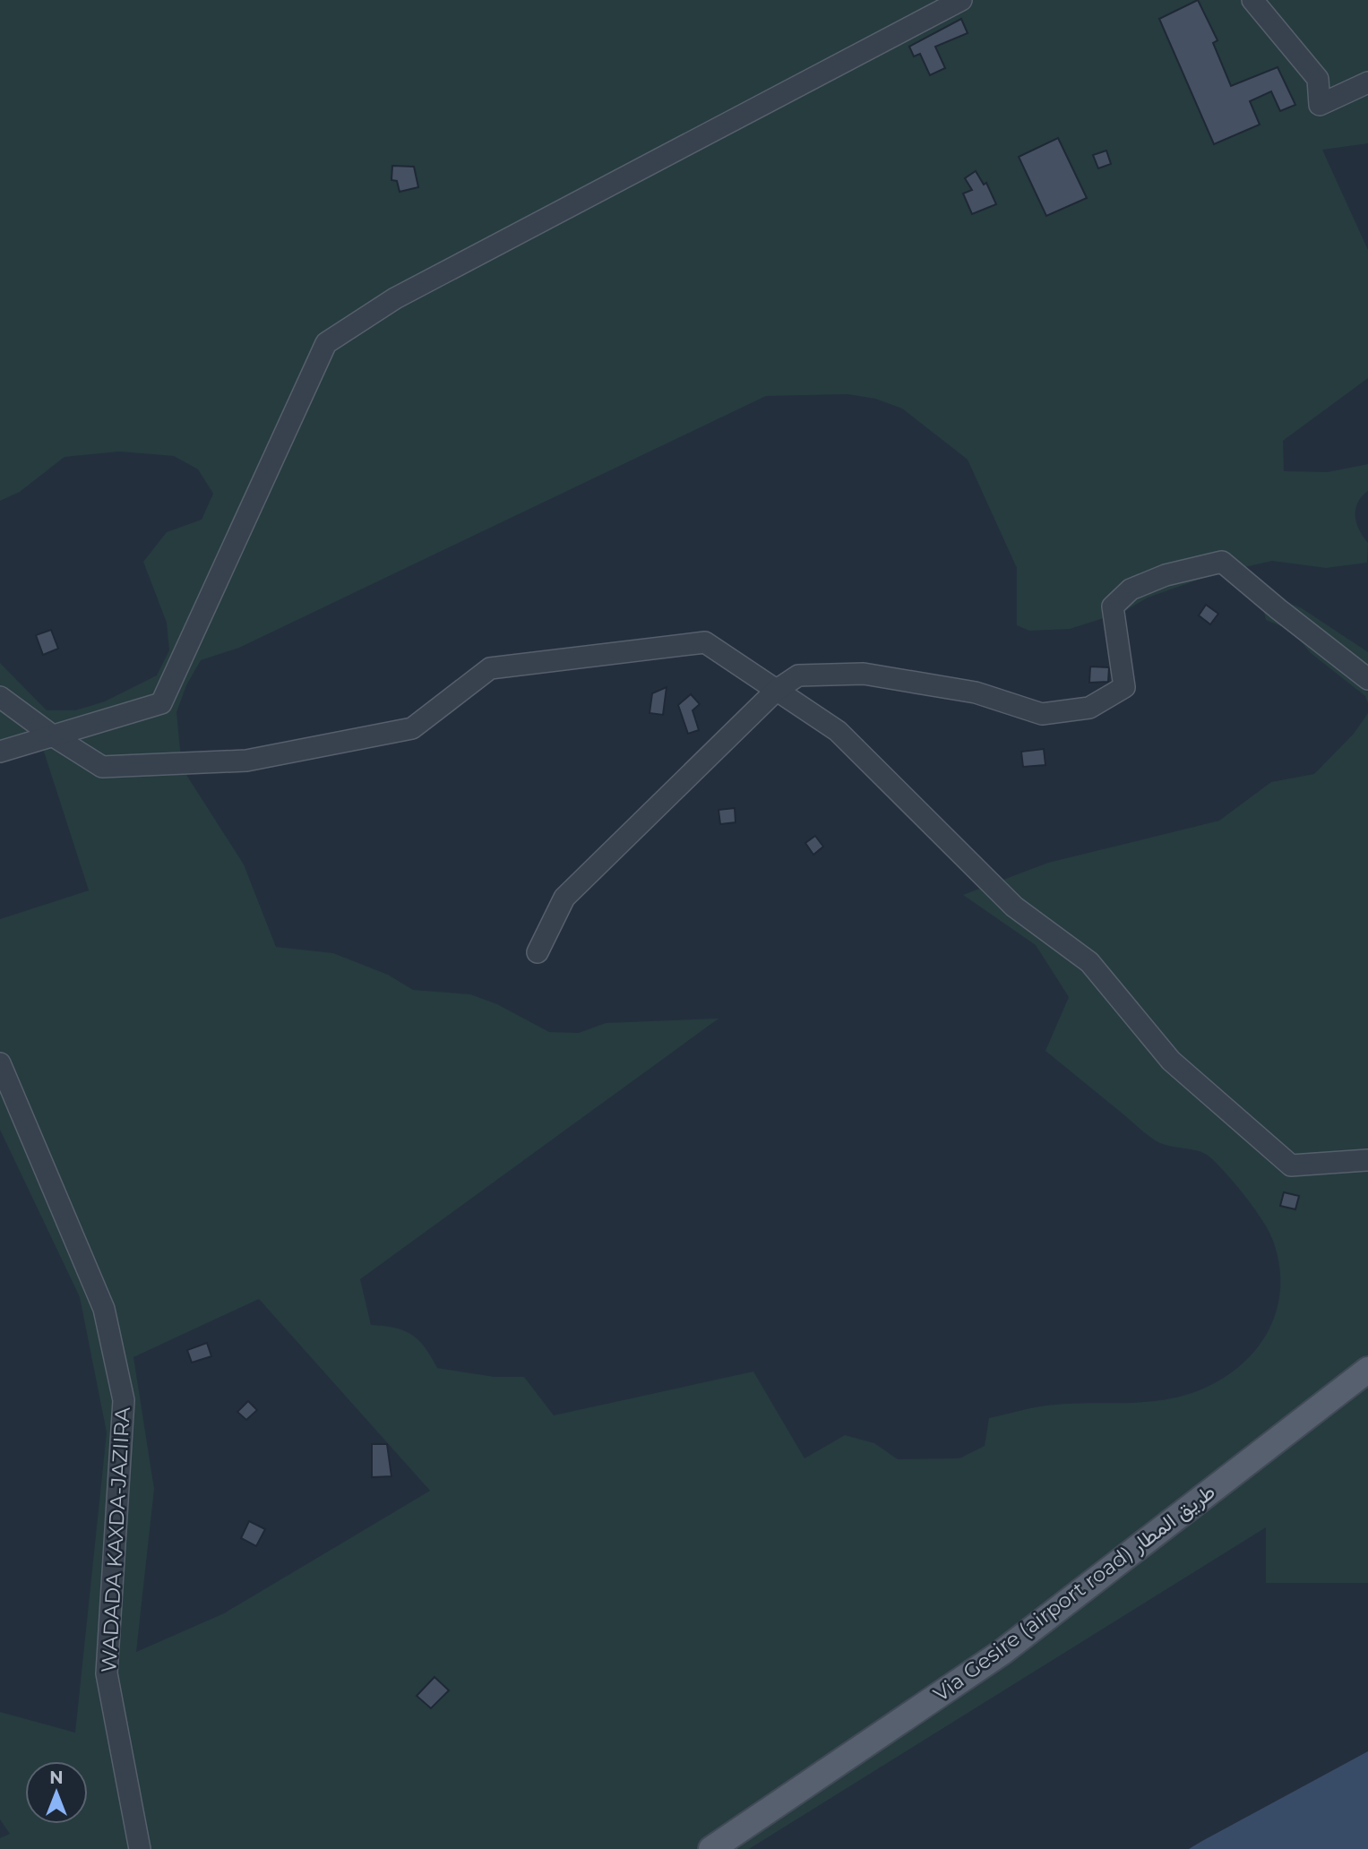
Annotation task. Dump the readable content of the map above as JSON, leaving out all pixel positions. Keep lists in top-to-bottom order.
{
  "streets": {
    "main road": ["Via Gesire (airport road) طريق المطار"],
    "street": ["WADADA KAXDA-JAZIIRA"]
  },
  "north": "top"
}
